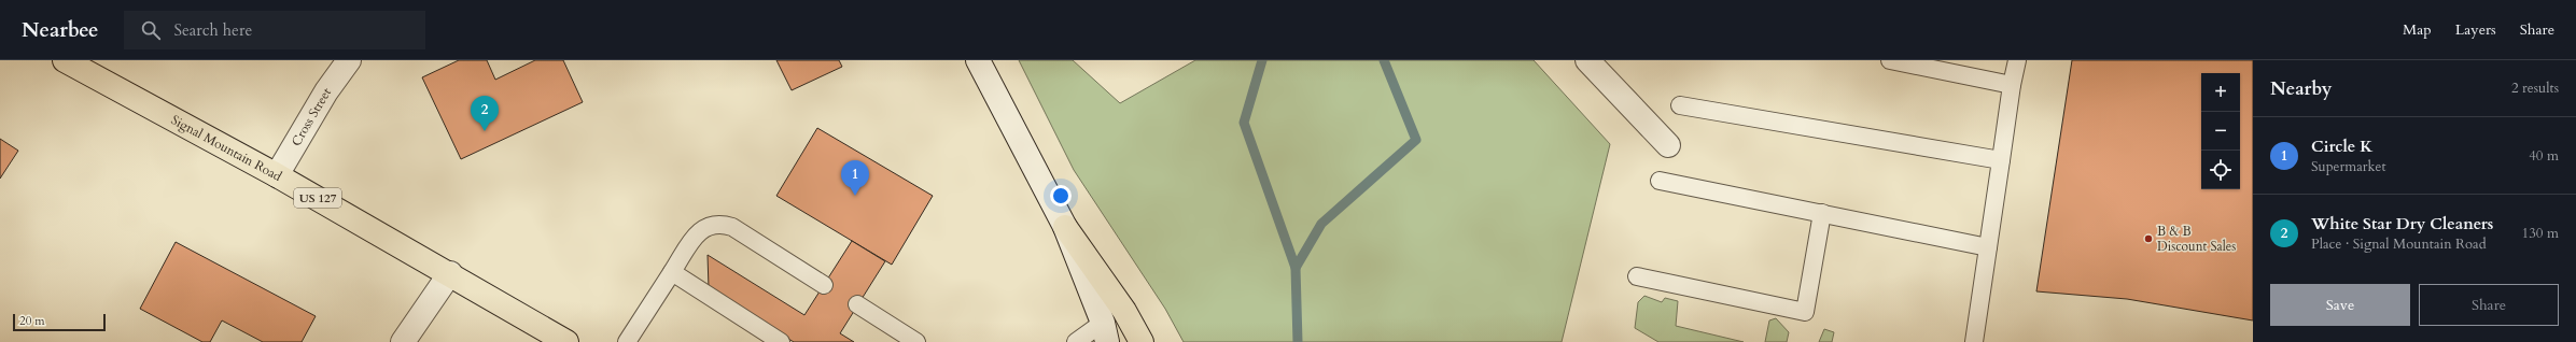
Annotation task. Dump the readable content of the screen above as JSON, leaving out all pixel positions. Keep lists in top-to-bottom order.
{
  "streets": {
    "main road": ["Signal Mountain Road", "US 127"],
    "street": ["Cross Street"]
  },
  "crossings": [
    ["Cross Street", "Signal Mountain Road"]
  ],
  "places": ["B & B Discount Sales"],
  "scale_bar": "20 m",
  "page": {
    "header": "Nearbee",
    "search": "Search here",
    "nav": ["Map", "Layers", "Share"],
    "heading": ["Nearby", "2 results"],
    "map_buttons": ["+", "−"],
    "pins": ["2", "1"],
    "list": [
      {
        "mark": "1",
        "name": "Circle K",
        "note": "Supermarket",
        "value": "40 m"
      },
      {
        "mark": "2",
        "name": "White Star Dry Cleaners",
        "note": "Place · Signal Mountain Road",
        "value": "130 m"
      }
    ],
    "buttons": ["Save", "Share"],
    "scale": "20 m"
  }
}
